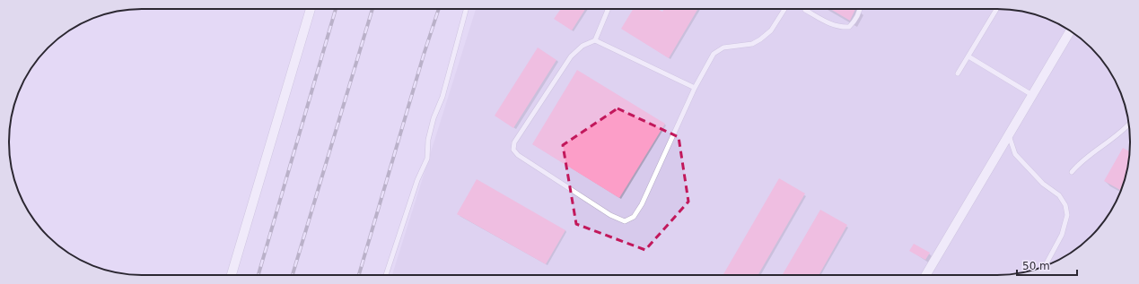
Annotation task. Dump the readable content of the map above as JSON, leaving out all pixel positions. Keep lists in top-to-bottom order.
{
  "scale_bar": "50 m"
}
